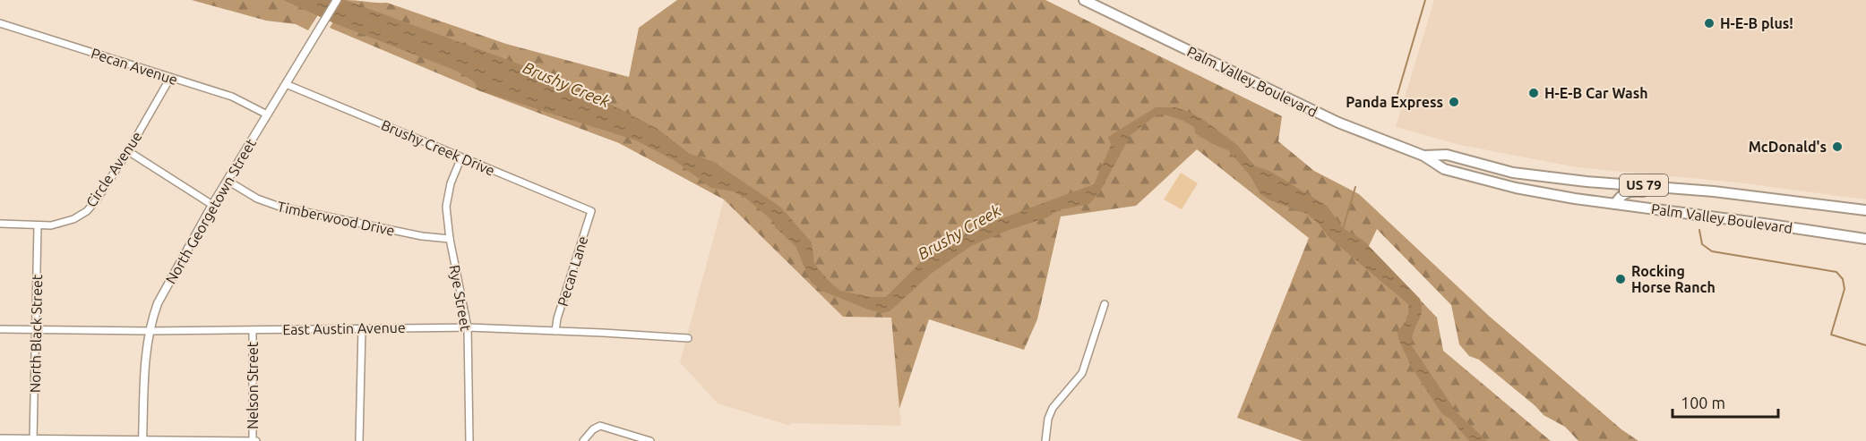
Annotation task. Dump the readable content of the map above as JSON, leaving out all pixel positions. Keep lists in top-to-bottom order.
{
  "streets": {
    "highway": ["Palm Valley Boulevard", "US 79"],
    "street": [
      "Pecan Avenue",
      "Brushy Creek Drive",
      "Circle Avenue",
      "North Georgetown Street",
      "Timberwood Drive",
      "Pecan Lane",
      "Rye Street",
      "East Austin Avenue",
      "North Black Street",
      "Nelson Street"
    ]
  },
  "crossings": [
    ["Pecan Avenue", "Circle Avenue"],
    ["Pecan Avenue", "North Georgetown Street"],
    ["Brushy Creek Drive", "North Georgetown Street"],
    ["Brushy Creek Drive", "Pecan Lane"],
    ["Brushy Creek Drive", "Rye Street"],
    ["Circle Avenue", "North Black Street"],
    ["North Georgetown Street", "Timberwood Drive"],
    ["North Georgetown Street", "East Austin Avenue"],
    ["Timberwood Drive", "Rye Street"],
    ["Pecan Lane", "East Austin Avenue"],
    ["Rye Street", "East Austin Avenue"],
    ["East Austin Avenue", "North Black Street"],
    ["East Austin Avenue", "Nelson Street"]
  ],
  "water": ["Brushy Creek"],
  "places": [
    "H-E-B plus!",
    "H-E-B Car Wash",
    "Panda Express",
    "McDonald's",
    "Rocking Horse Ranch"
  ],
  "scale_bar": "100 m"
}
